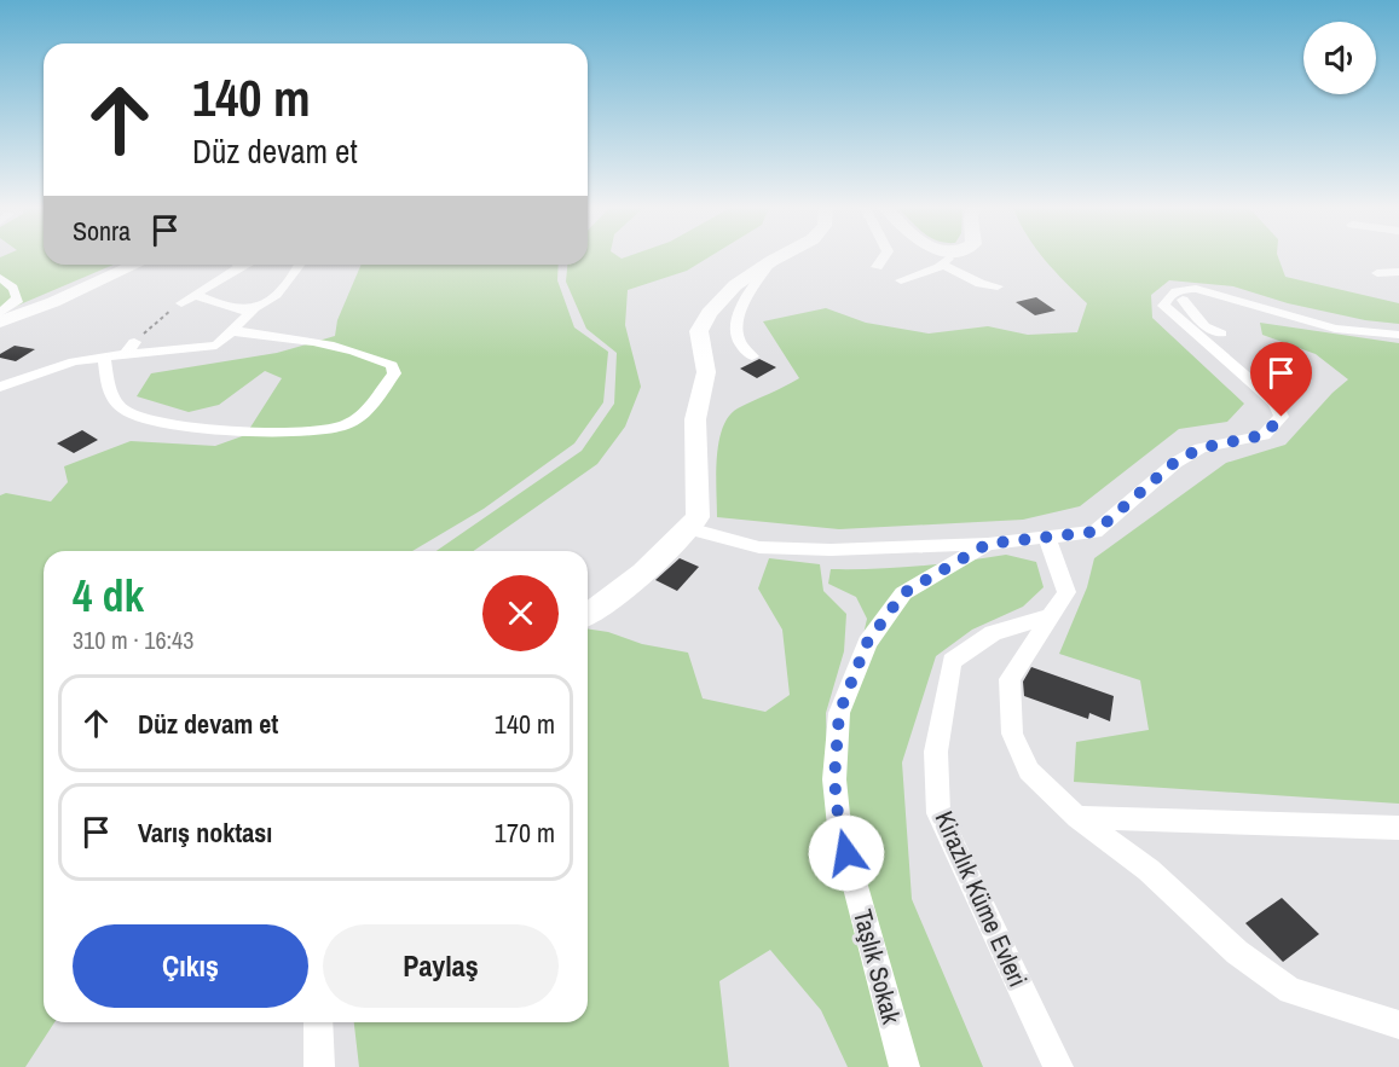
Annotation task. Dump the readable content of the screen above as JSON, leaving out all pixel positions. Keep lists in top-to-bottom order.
{
  "streets": {
    "street": ["Kirazlık Küme Evleri", "Taşlık Sokak"]
  },
  "page": {
    "turn": ["140 m", "Düz devam et"],
    "then": "Sonra",
    "heading": ["4 dk", "310 m · 16:43"],
    "list": [
      {
        "name": "Düz devam et",
        "value": "140 m"
      },
      {
        "name": "Varış noktası",
        "value": "170 m"
      }
    ],
    "buttons": ["Çıkış", "Paylaş"]
  }
}
